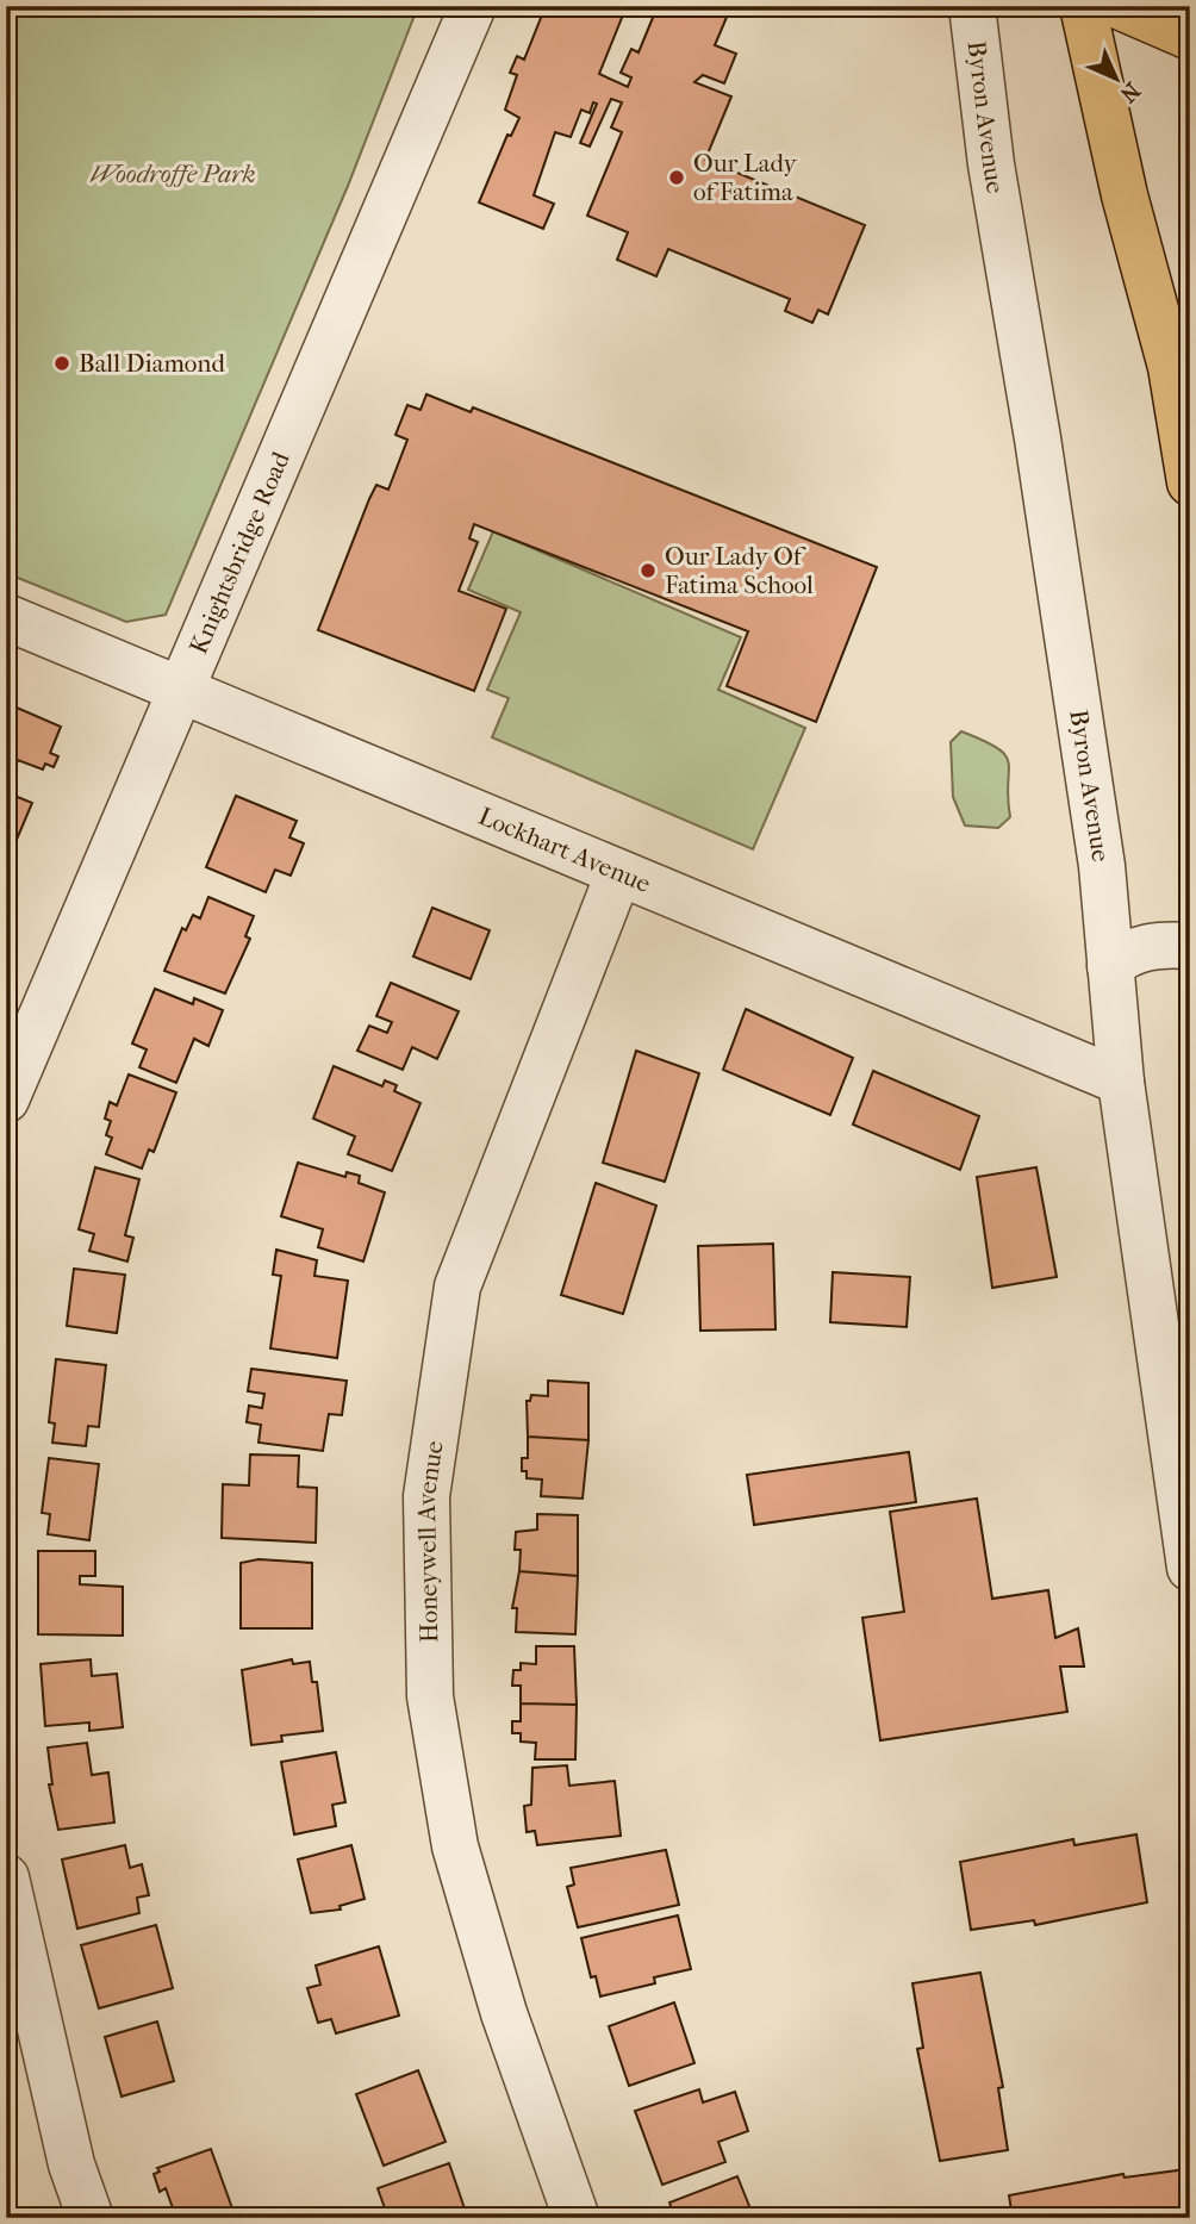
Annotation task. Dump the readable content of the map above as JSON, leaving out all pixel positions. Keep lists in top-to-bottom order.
{
  "streets": {
    "street": [
      "Byron Avenue",
      "Knightsbridge Road",
      "Lockhart Avenue",
      "Honeywell Avenue"
    ]
  },
  "crossings": [
    ["Byron Avenue", "Lockhart Avenue"],
    ["Knightsbridge Road", "Lockhart Avenue"],
    ["Lockhart Avenue", "Honeywell Avenue"]
  ],
  "parks": ["Woodroffe Park"],
  "places": ["Our Lady of Fatima", "Ball Diamond", "Our Lady Of Fatima School"],
  "north": "bottom right"
}
